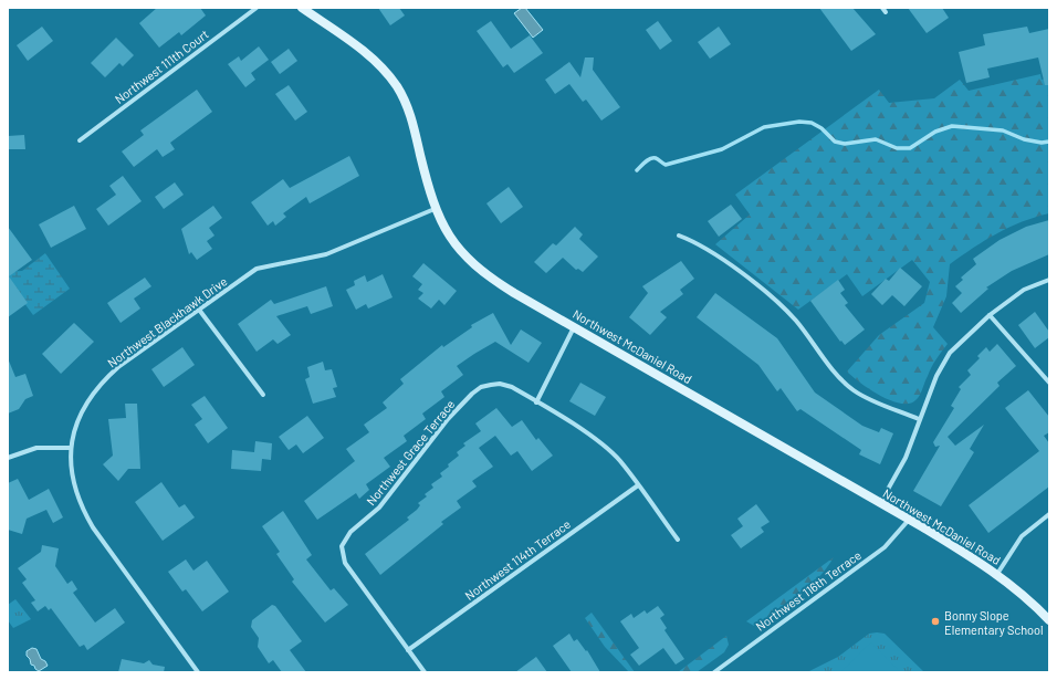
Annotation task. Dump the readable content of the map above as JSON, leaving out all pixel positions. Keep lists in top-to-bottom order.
{
  "streets": {
    "street": [
      "Northwest 111th Court",
      "Northwest Blackhawk Drive",
      "Northwest McDaniel Road",
      "Northwest Grace Terrace",
      "Northwest 114th Terrace",
      "Northwest 116th Terrace"
    ]
  },
  "crossings": [
    ["Northwest Blackhawk Drive", "Northwest McDaniel Road"],
    ["Northwest McDaniel Road", "Northwest 116th Terrace"],
    ["Northwest Grace Terrace", "Northwest 114th Terrace"]
  ],
  "places": ["Bonny Slope Elementary School"]
}
